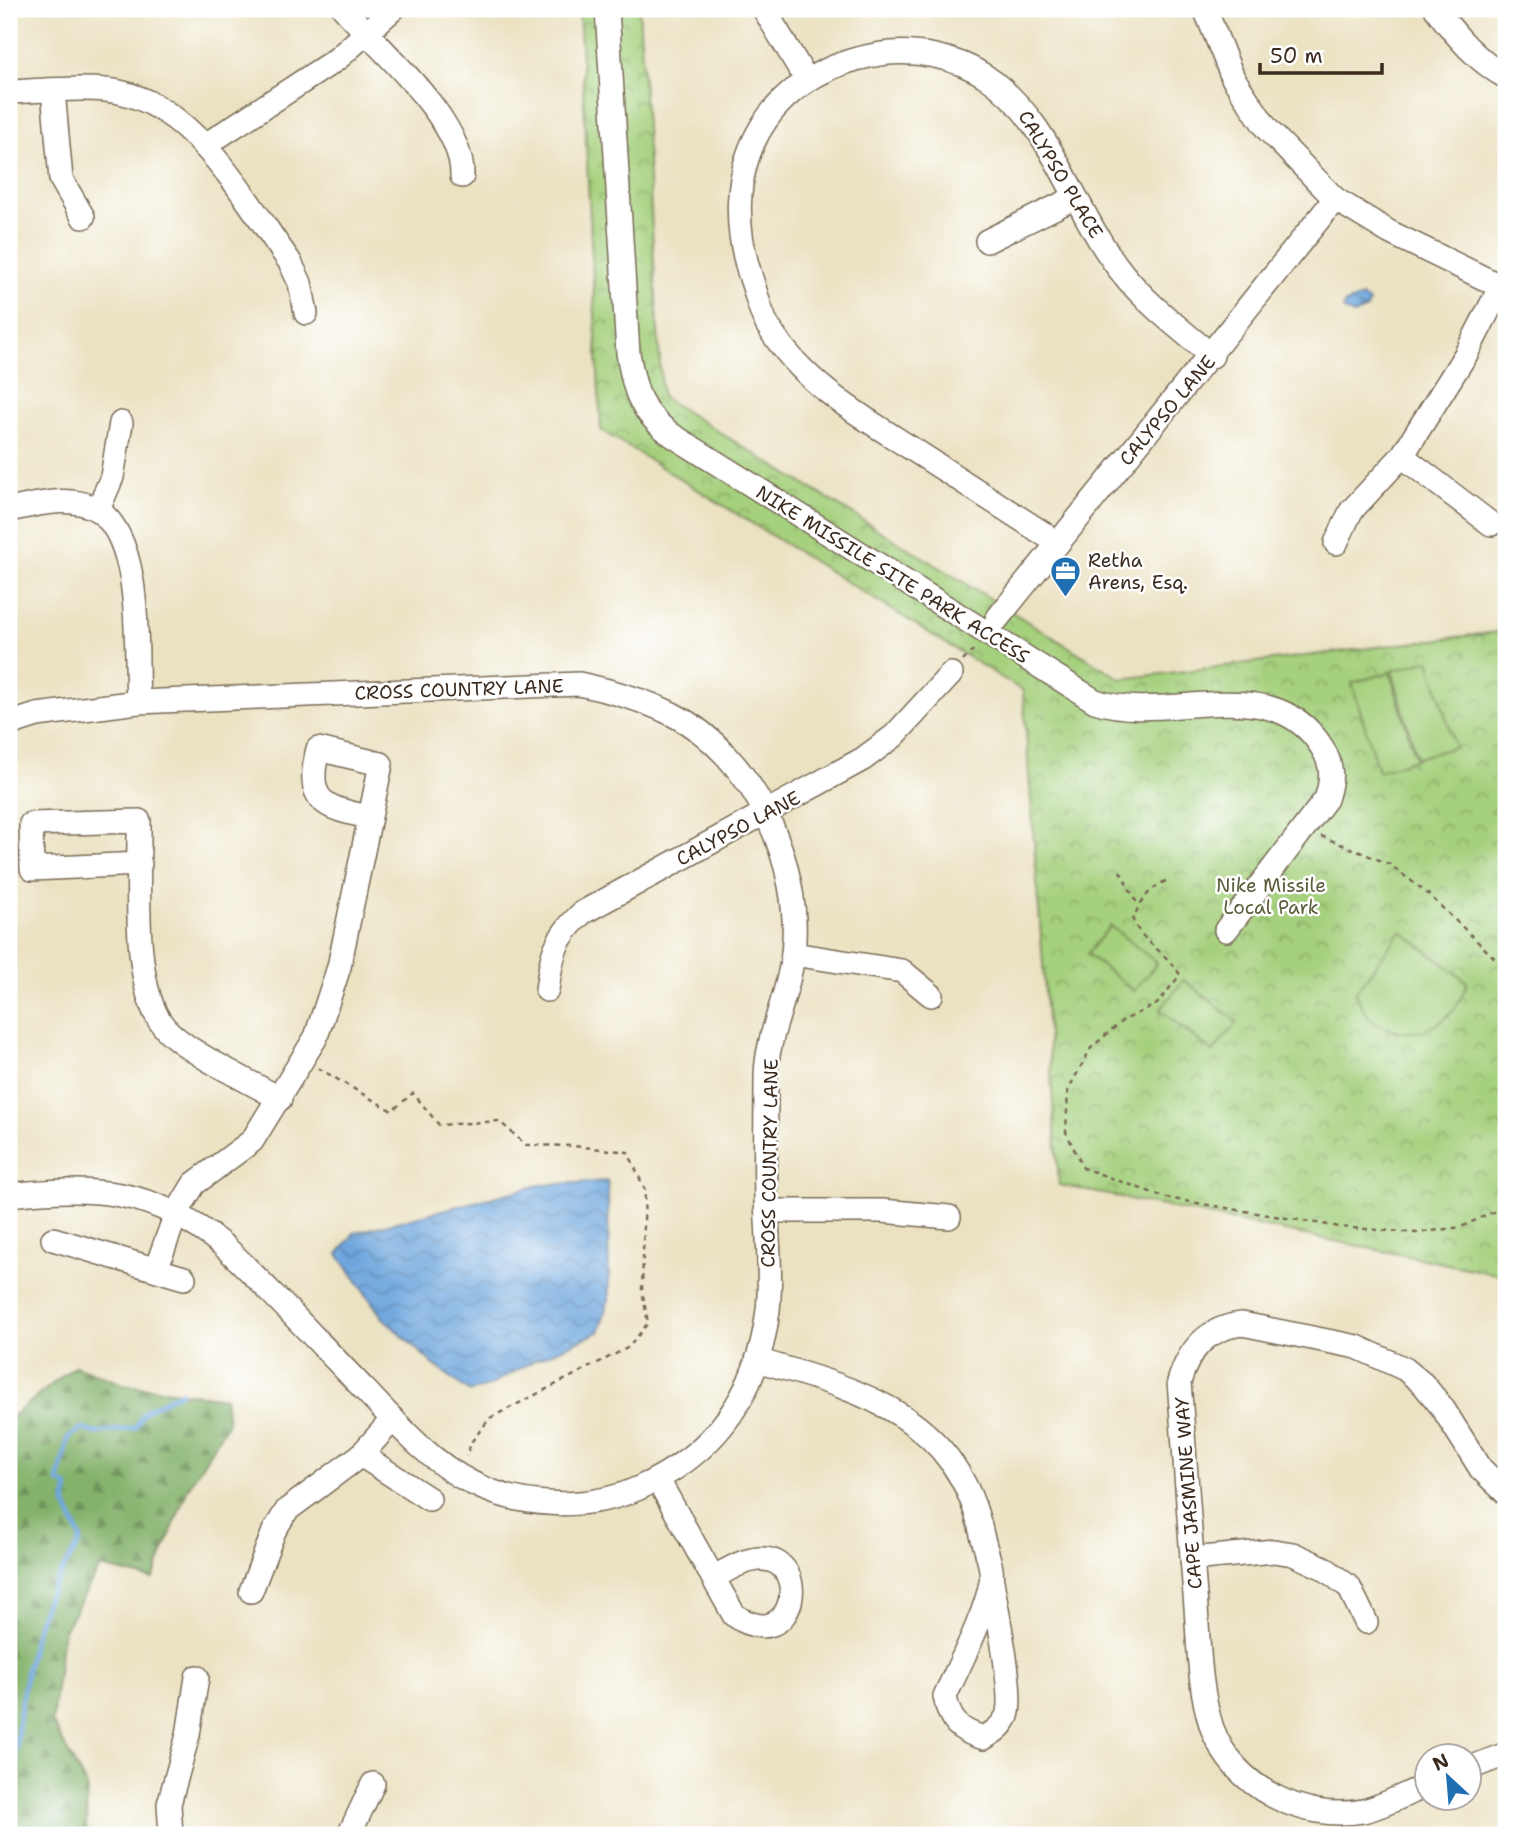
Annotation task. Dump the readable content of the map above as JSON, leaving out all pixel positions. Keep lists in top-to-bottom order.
{
  "streets": {
    "street": [
      "CALYPSO PLACE",
      "CALYPSO LANE",
      "NIKE MISSILE SITE PARK ACCESS",
      "CROSS COUNTRY LANE",
      "CAPE JASMINE WAY"
    ]
  },
  "crossings": [
    ["CALYPSO PLACE", "CALYPSO LANE"],
    ["CALYPSO LANE", "CROSS COUNTRY LANE"]
  ],
  "parks": ["Nike Missile Local Park"],
  "places": {
    "office": ["Retha Arens, Esq."]
  },
  "scale_bar": "50 m",
  "north": "top left"
}
